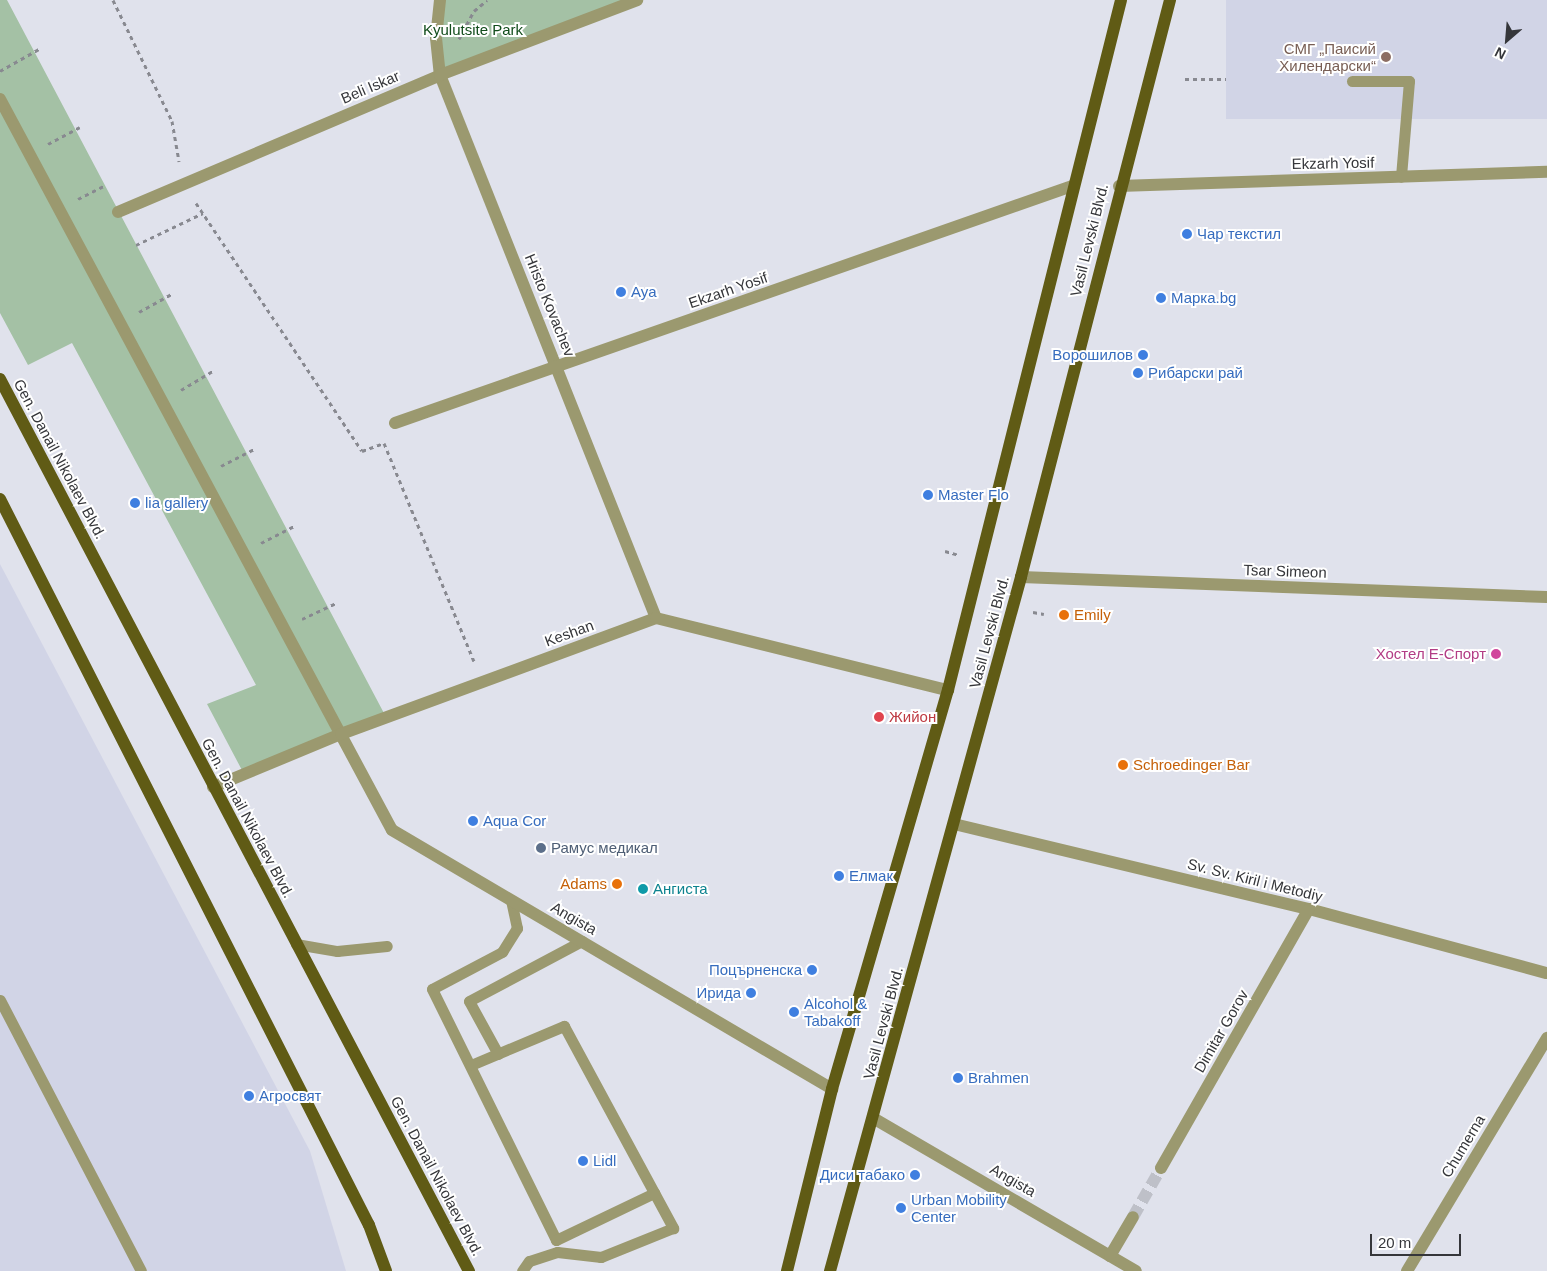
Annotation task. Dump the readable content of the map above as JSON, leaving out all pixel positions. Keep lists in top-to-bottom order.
{
  "streets": {
    "main road": ["Vasil Levski Blvd.", "Gen. Danail Nikolaev Blvd."],
    "street": [
      "Beli Iskar",
      "Ekzarh Yosif",
      "Hristo Kovachev",
      "Tsar Simeon",
      "Keshan",
      "Sv. Sv. Kiril i Metodiy",
      "Angista",
      "Dimitar Gorov",
      "Chumerna"
    ]
  },
  "crossings": [
    ["Beli Iskar", "Hristo Kovachev"],
    ["Ekzarh Yosif", "Vasil Levski Blvd."],
    ["Ekzarh Yosif", "Hristo Kovachev"],
    ["Vasil Levski Blvd.", "Tsar Simeon"],
    ["Vasil Levski Blvd.", "Sv. Sv. Kiril i Metodiy"],
    ["Vasil Levski Blvd.", "Angista"],
    ["Hristo Kovachev", "Keshan"],
    ["Gen. Danail Nikolaev Blvd.", "Keshan"],
    ["Keshan", "Angista"],
    ["Sv. Sv. Kiril i Metodiy", "Dimitar Gorov"]
  ],
  "parks": ["Kyulutsite Park"],
  "places": [
    "СМГ „Паисий Хилендарски“",
    "Чар текстил",
    "Aya",
    "Марка.bg",
    "Ворошилов",
    "Рибарски рай",
    "Master Flo",
    "lia gallery",
    "Emily",
    "Хостел Е-Спорт",
    "Жийон",
    "Schroedinger Bar",
    "Aqua Cor",
    "Рамус медикал",
    "Елмак",
    "Adams",
    "Ангиста",
    "Поцърненска",
    "Ирида",
    "Alcohol & Tabakoff",
    "Brahmen",
    "Агросвят",
    "Lidl",
    "Диси табако",
    "Urban Mobility Center"
  ],
  "scale_bar": "20 m",
  "north": "bottom left"
}
